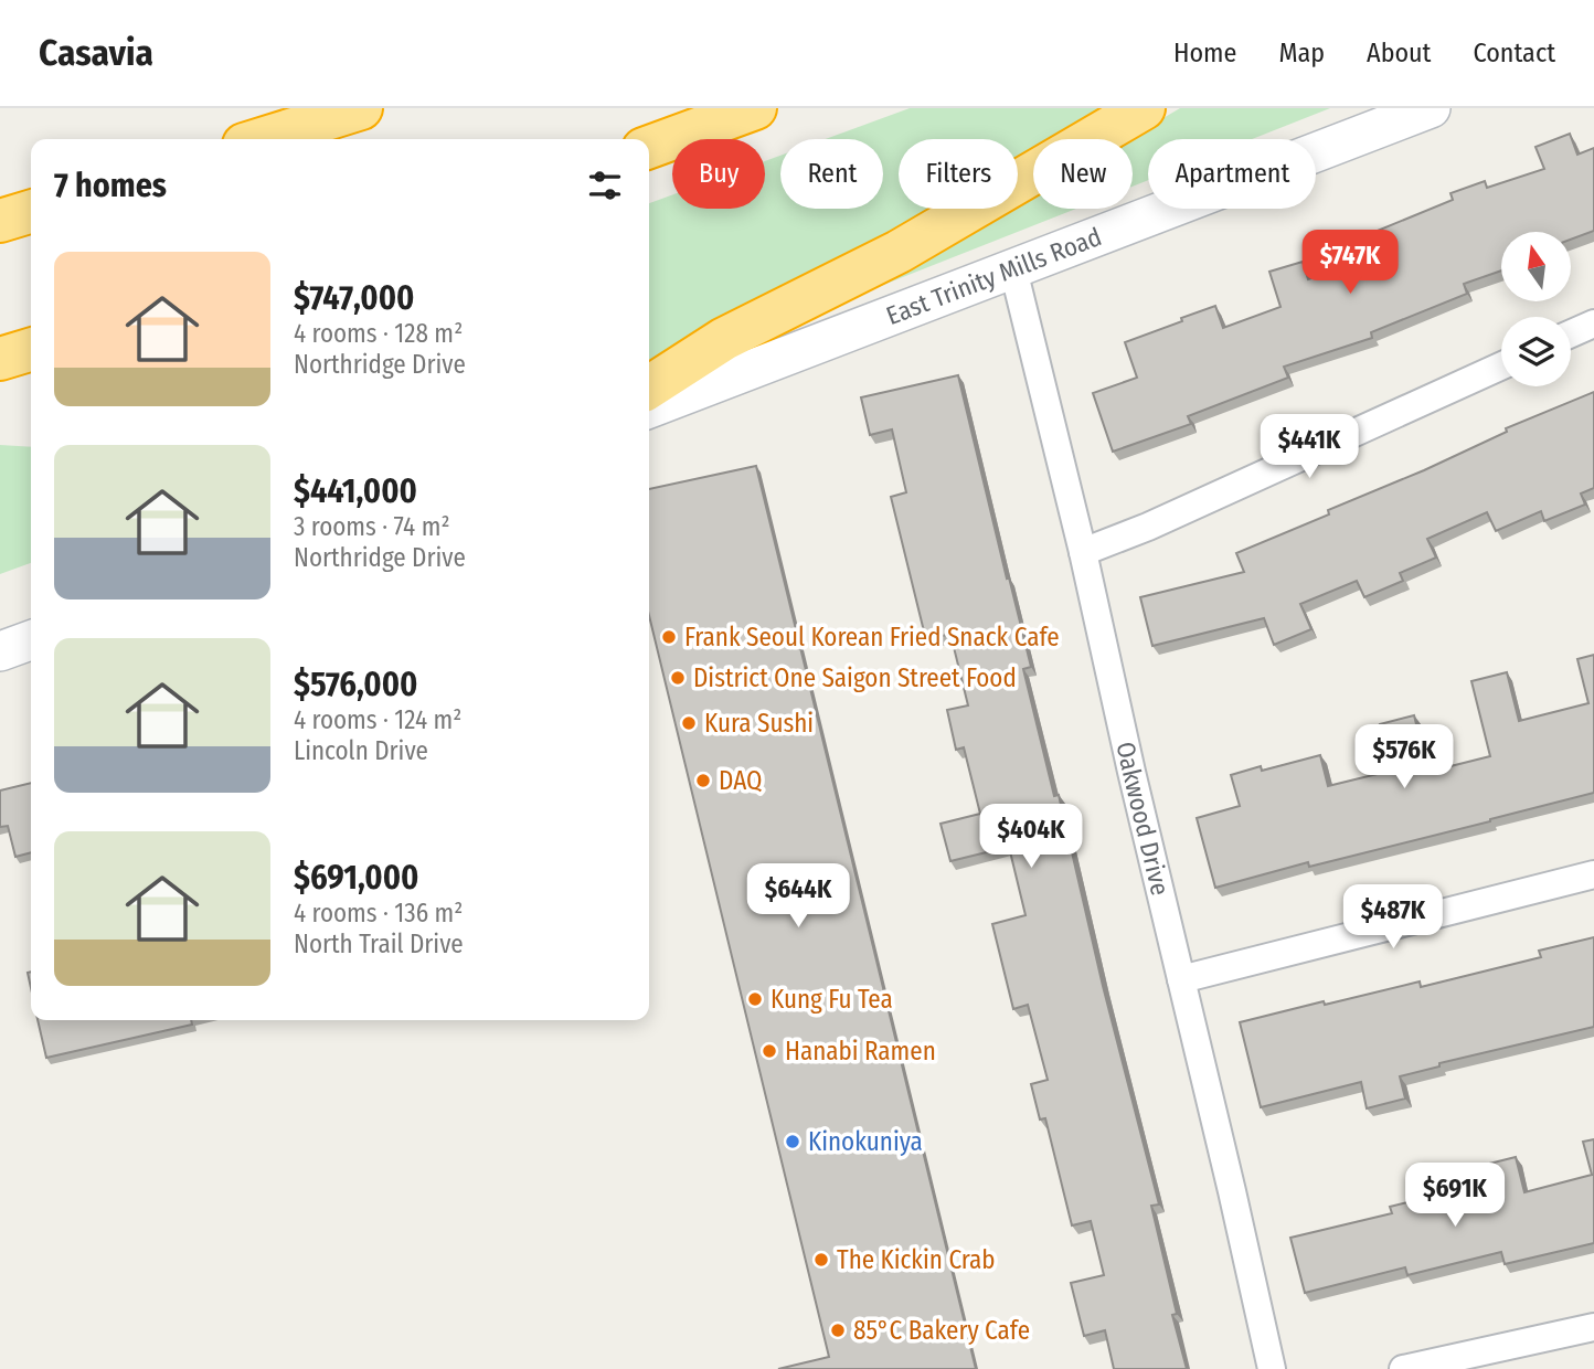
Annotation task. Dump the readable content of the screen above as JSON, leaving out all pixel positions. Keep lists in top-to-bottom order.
{
  "streets": {
    "main road": ["East Trinity Mills Road"],
    "street": ["Oakwood Drive"]
  },
  "crossings": [
    ["East Trinity Mills Road", "Oakwood Drive"]
  ],
  "places": [
    "Frank Seoul Korean Fried Snack Cafe",
    "District One Saigon Street Food",
    "Kura Sushi",
    "DAQ",
    "Kung Fu Tea",
    "Hanabi Ramen",
    "Kinokuniya",
    "The Kickin Crab",
    "85°C Bakery Cafe"
  ],
  "north": "top",
  "page": {
    "header": "Casavia",
    "nav": [
      "Home",
      "Map",
      "About",
      "Contact"
    ],
    "chip": [
      "Buy",
      "Rent",
      "Filters",
      "New",
      "Apartment"
    ],
    "heading": "7 homes",
    "price": [
      "$747K",
      "$441K",
      "$576K",
      "$404K",
      "$644K",
      "$487K",
      "$691K"
    ],
    "list": [
      {
        "name": "$747,000",
        "note": "4 rooms · 128 m² · Northridge Drive"
      },
      {
        "name": "$441,000",
        "note": "3 rooms · 74 m² · Northridge Drive"
      },
      {
        "name": "$576,000",
        "note": "4 rooms · 124 m² · Lincoln Drive"
      },
      {
        "name": "$691,000",
        "note": "4 rooms · 136 m² · North Trail Drive"
      }
    ]
  }
}
